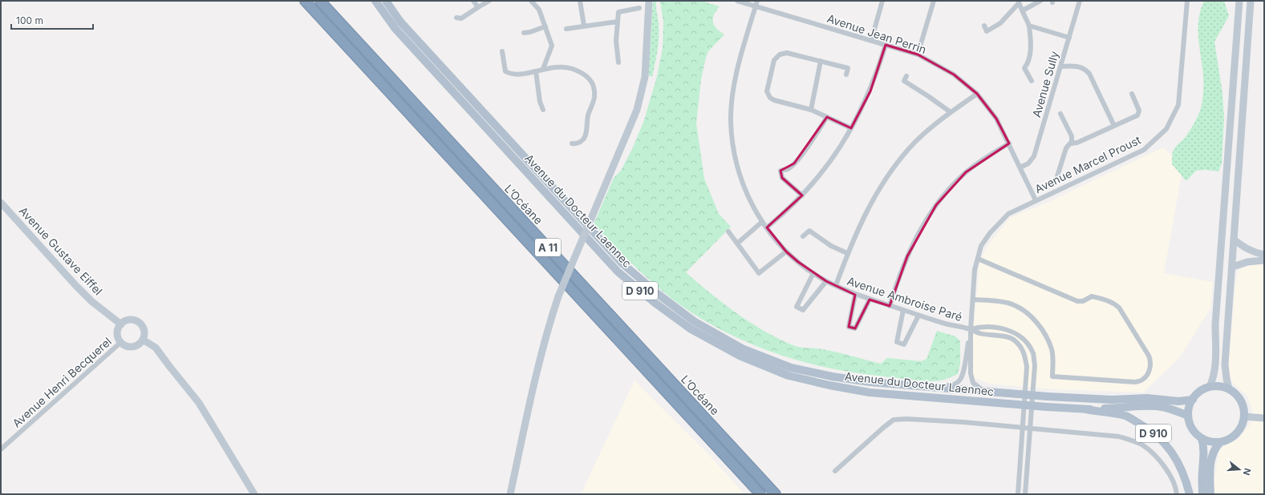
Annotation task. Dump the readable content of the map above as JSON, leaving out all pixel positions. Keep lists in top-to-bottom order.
{
  "streets": {
    "highway": ["L’Océane", "A 11"],
    "main road": ["Avenue du Docteur Laennec", "Avenue Gustave Eiffel", "D 910"],
    "street": [
      "Avenue Jean Perrin",
      "Avenue Sully",
      "Avenue Marcel Proust",
      "Avenue Ambroise Paré",
      "Avenue Henri Becquerel"
    ]
  },
  "crossings": [
    ["Avenue Jean Perrin", "Avenue Sully"],
    ["Avenue Jean Perrin", "Avenue Marcel Proust"],
    ["Avenue Jean Perrin", "Avenue Ambroise Paré"],
    ["Avenue Marcel Proust", "Avenue du Docteur Laennec"],
    ["Avenue Marcel Proust", "Avenue Ambroise Paré"],
    ["Avenue du Docteur Laennec", "D 910"],
    ["Avenue Gustave Eiffel", "Avenue Henri Becquerel"]
  ],
  "scale_bar": "100 m",
  "north": "right"
}
